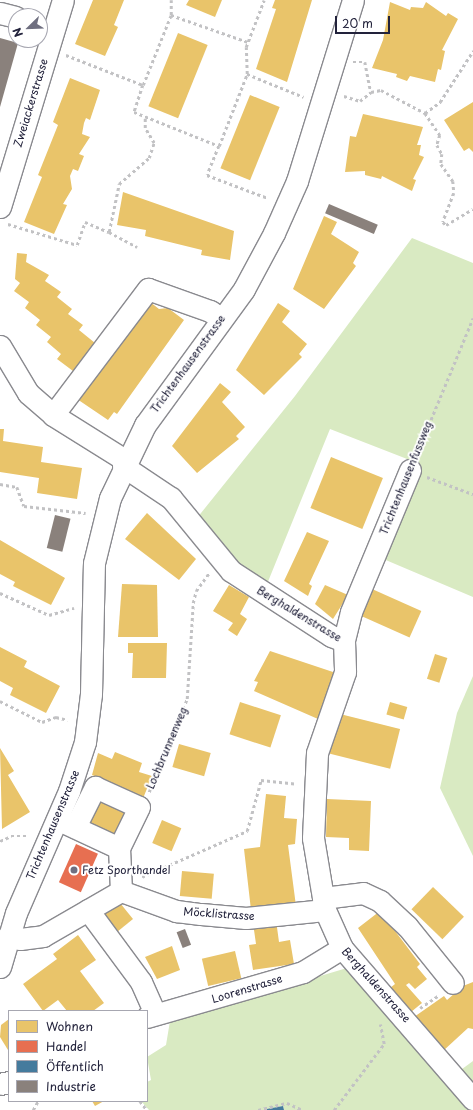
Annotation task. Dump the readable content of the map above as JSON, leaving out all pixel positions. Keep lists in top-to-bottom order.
{
  "streets": {
    "street": [
      "Zweiackerstrasse",
      "Trichtenhausenstrasse",
      "Trichtenhausenfussweg",
      "Berghaldenstrasse",
      "Möcklistrasse",
      "Loorenstrasse"
    ],
    "path": ["Lochbrunnenweg"]
  },
  "crossings": [
    ["Trichtenhausenstrasse", "Berghaldenstrasse"],
    ["Trichtenhausenfussweg", "Berghaldenstrasse"],
    ["Berghaldenstrasse", "Lochbrunnenweg"],
    ["Berghaldenstrasse", "Möcklistrasse"],
    ["Berghaldenstrasse", "Loorenstrasse"]
  ],
  "places": ["Fetz Sporthandel"],
  "legend": [
    "Wohnen",
    "Handel",
    "Öffentlich",
    "Industrie"
  ],
  "scale_bar": "20 m",
  "north": "bottom left"
}
